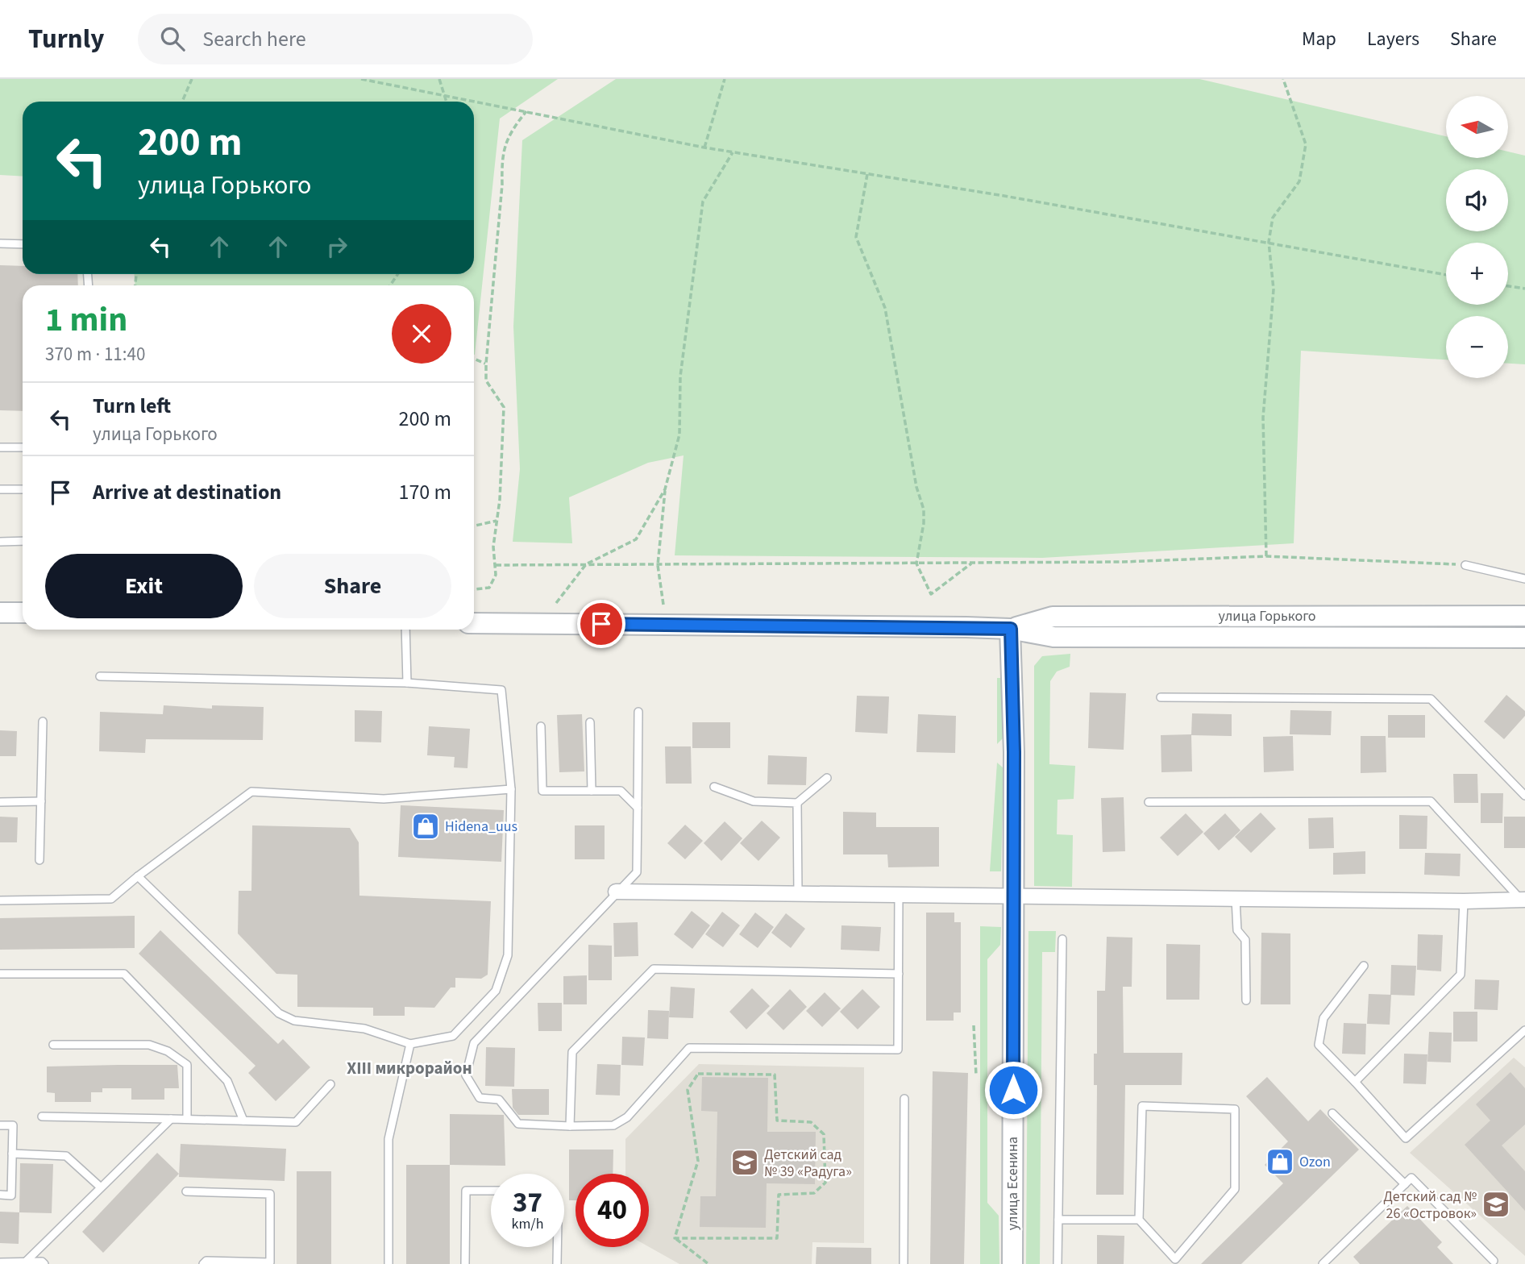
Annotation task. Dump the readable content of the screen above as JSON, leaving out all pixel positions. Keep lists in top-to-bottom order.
{
  "streets": {
    "main road": ["улица Горького", "улица Есенина"]
  },
  "crossings": [
    ["улица Горького", "улица Есенина"]
  ],
  "districts": ["XIII микрорайон"],
  "places": {
    "shop": ["Hidena_uus", "Ozon"],
    "school or university": ["Детский сад № 39 «Радуга»", "Детский сад № 26 «Островок»"]
  },
  "north": "left",
  "page": {
    "header": "Turnly",
    "search": "Search here",
    "nav": ["Map", "Layers", "Share"],
    "map_buttons": ["+", "−"],
    "turn": ["200 m", "улица Горького"],
    "heading": ["1 min", "370 m · 11:40"],
    "list": [
      {
        "name": "Turn left",
        "note": "улица Горького",
        "value": "200 m"
      },
      {
        "name": "Arrive at destination",
        "value": "170 m"
      }
    ],
    "buttons": ["Exit", "Share"],
    "speed": "37 km/h",
    "limit": "40"
  }
}
